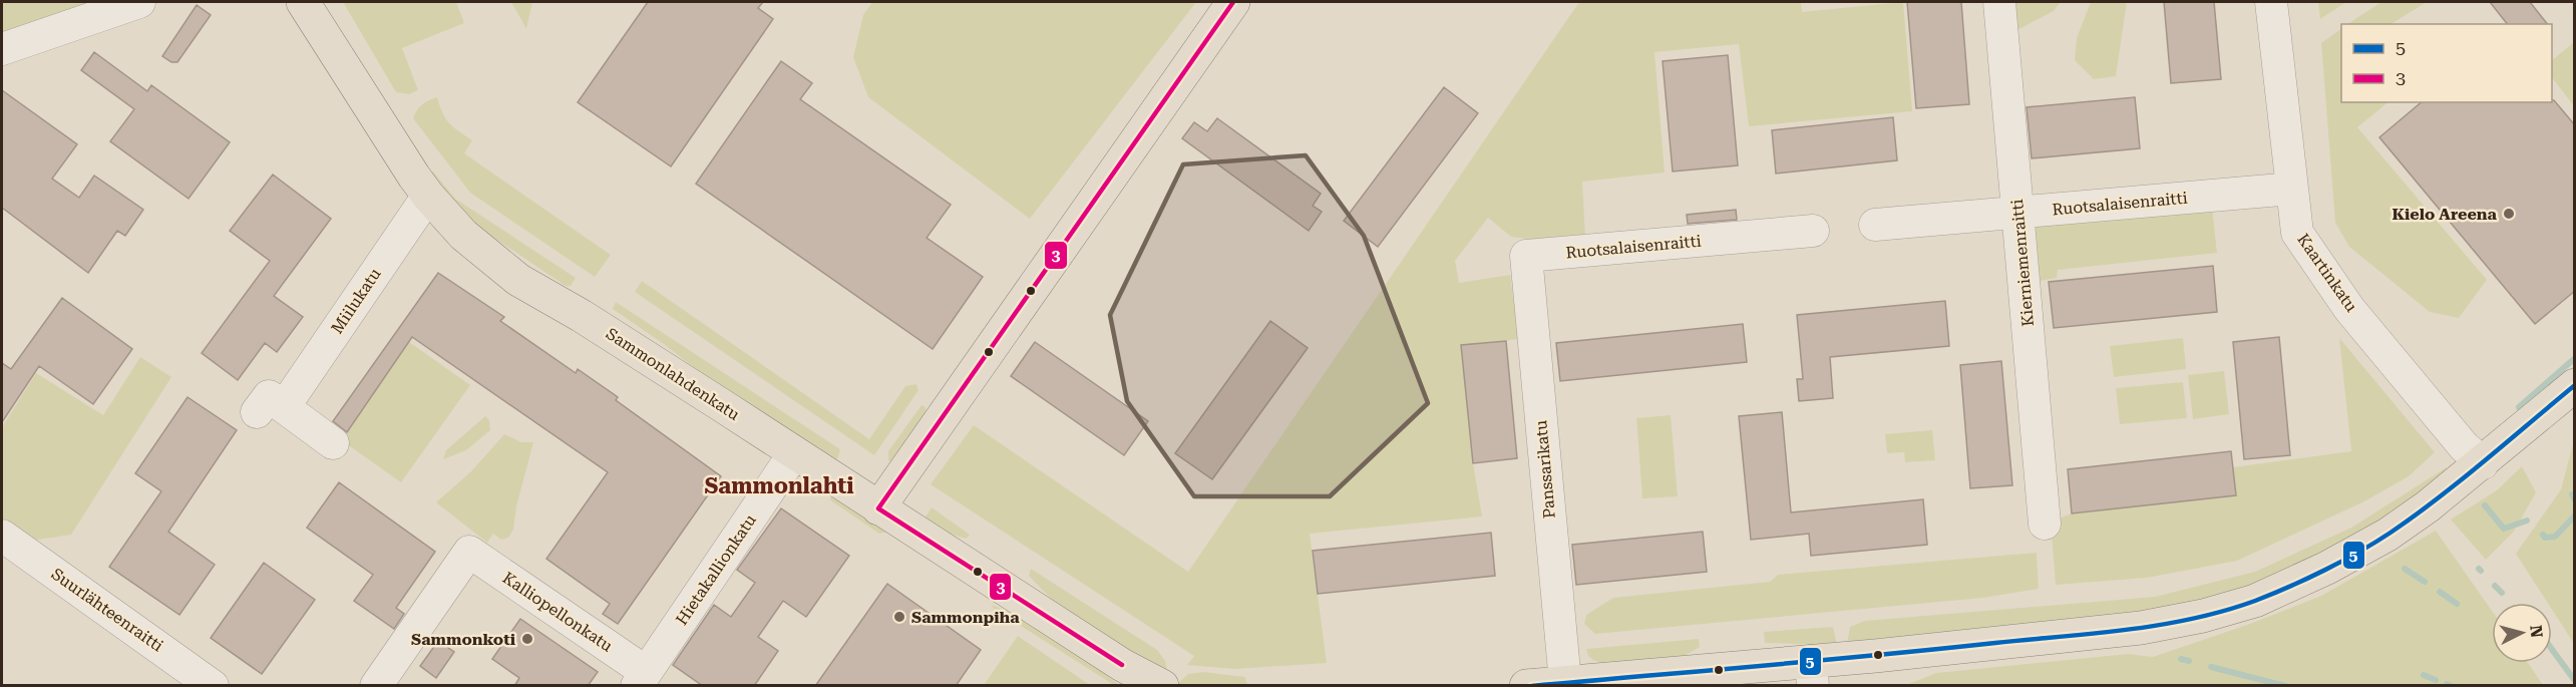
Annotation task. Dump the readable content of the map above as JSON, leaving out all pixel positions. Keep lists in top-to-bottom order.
{
  "streets": {
    "main road": ["Sammonlahdenkatu"],
    "street": [
      "Ruotsalaisenraitti",
      "Kierniemenraitti",
      "Kaartinkatu",
      "Miilukatu",
      "Panssarikatu",
      "Hietakallionkatu",
      "Suurlähteenraitti",
      "Kalliopellonkatu"
    ]
  },
  "crossings": [
    ["Ruotsalaisenraitti", "Kierniemenraitti"],
    ["Ruotsalaisenraitti", "Kaartinkatu"],
    ["Ruotsalaisenraitti", "Panssarikatu"],
    ["Miilukatu", "Sammonlahdenkatu"],
    ["Sammonlahdenkatu", "Hietakallionkatu"],
    ["Hietakallionkatu", "Kalliopellonkatu"]
  ],
  "districts": ["Sammonlahti"],
  "places": ["Kielo Areena", "Sammonpiha", "Sammonkoti"],
  "lines": ["transit line 3", "transit line 5"],
  "legend": ["5", "3"],
  "north": "right"
}
